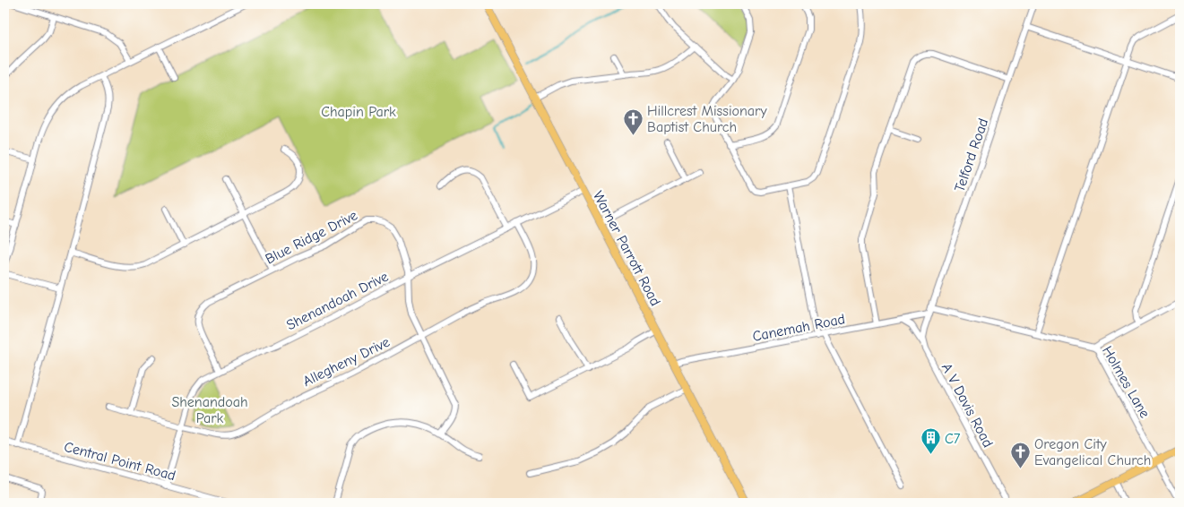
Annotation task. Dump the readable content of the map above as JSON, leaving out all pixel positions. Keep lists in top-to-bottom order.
{
  "streets": {
    "main road": ["Warner Parrott Road"],
    "street": [
      "Telford Road",
      "Blue Ridge Drive",
      "Shenandoah Drive",
      "Canemah Road",
      "Allegheny Drive",
      "Holmes Lane",
      "A V Davis Road",
      "Central Point Road"
    ]
  },
  "crossings": [
    ["Telford Road", "Canemah Road"],
    ["Telford Road", "Holmes Lane"],
    ["Blue Ridge Drive", "Shenandoah Drive"],
    ["Blue Ridge Drive", "Allegheny Drive"],
    ["Warner Parrott Road", "Shenandoah Drive"],
    ["Warner Parrott Road", "Canemah Road"],
    ["Shenandoah Drive", "Allegheny Drive"],
    ["Shenandoah Drive", "Central Point Road"],
    ["Canemah Road", "A V Davis Road"]
  ],
  "parks": ["Chapin Park", "Shenandoah Park"],
  "places": {
    "church": ["Hillcrest Missionary Baptist Church", "Oregon City Evangelical Church"],
    "building": ["C7"]
  }
}
